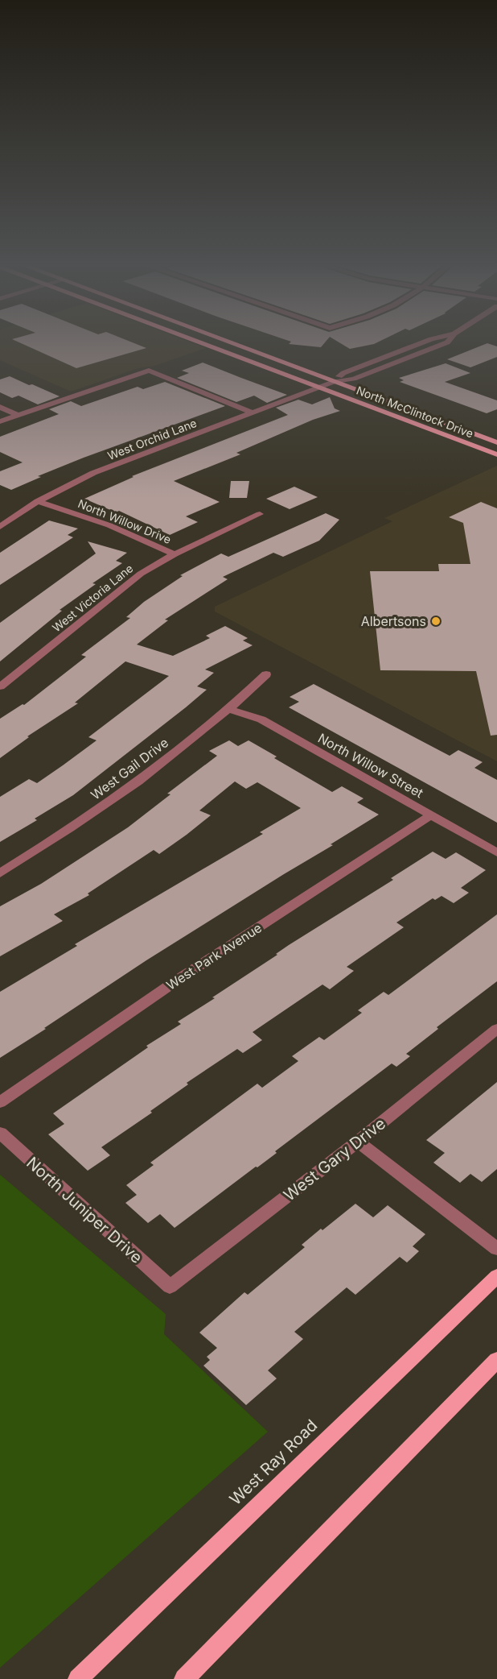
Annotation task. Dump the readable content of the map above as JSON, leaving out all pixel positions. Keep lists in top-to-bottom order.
{
  "streets": {
    "main road": ["North McClintock Drive", "West Ray Road"],
    "street": [
      "West Orchid Lane",
      "North Willow Drive",
      "West Victoria Lane",
      "North Willow Street",
      "West Gail Drive",
      "West Park Avenue",
      "West Gary Drive",
      "North Juniper Drive"
    ]
  },
  "crossings": [
    ["North McClintock Drive", "West Orchid Lane"],
    ["West Orchid Lane", "North Willow Drive"],
    ["North Willow Drive", "West Victoria Lane"],
    ["North Willow Street", "West Gail Drive"],
    ["North Willow Street", "West Park Avenue"],
    ["West Gary Drive", "North Juniper Drive"]
  ],
  "places": ["Albertsons"]
}
